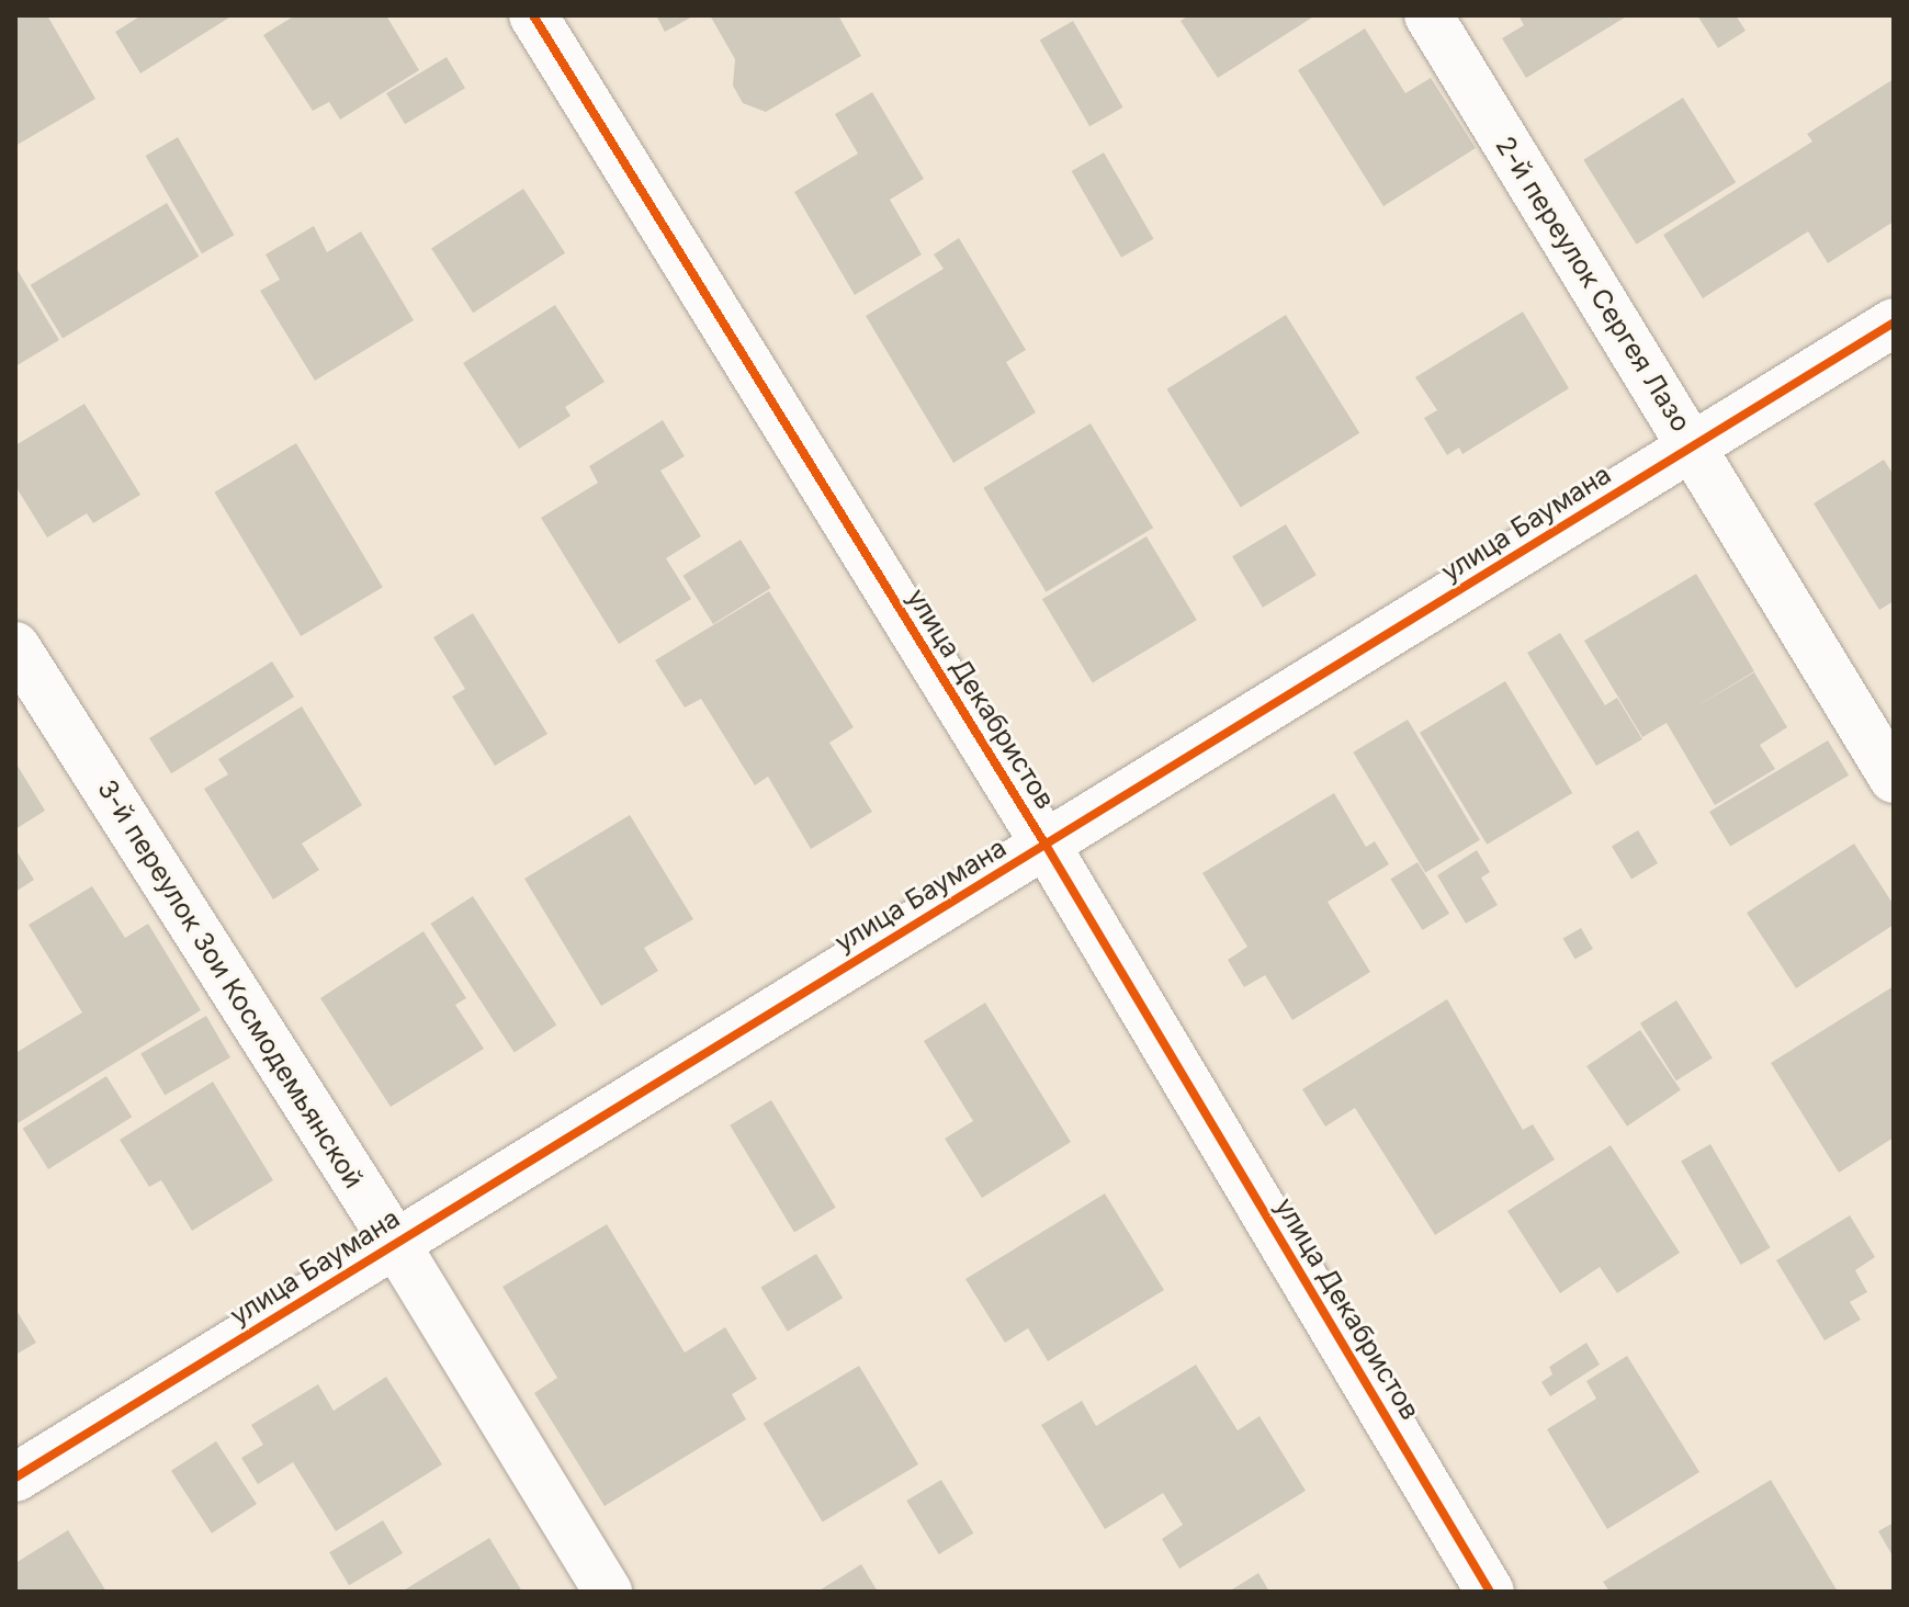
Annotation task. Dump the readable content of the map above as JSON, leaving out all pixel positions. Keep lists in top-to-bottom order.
{
  "streets": {
    "street": [
      "2-й переулок Сергея Лазо",
      "улица Баумана",
      "улица Декабристов",
      "3-й переулок Зои Космодемьянской"
    ]
  },
  "crossings": [
    ["2-й переулок Сергея Лазо", "улица Баумана"],
    ["улица Баумана", "улица Декабристов"],
    ["улица Баумана", "3-й переулок Зои Космодемьянской"]
  ]
}
